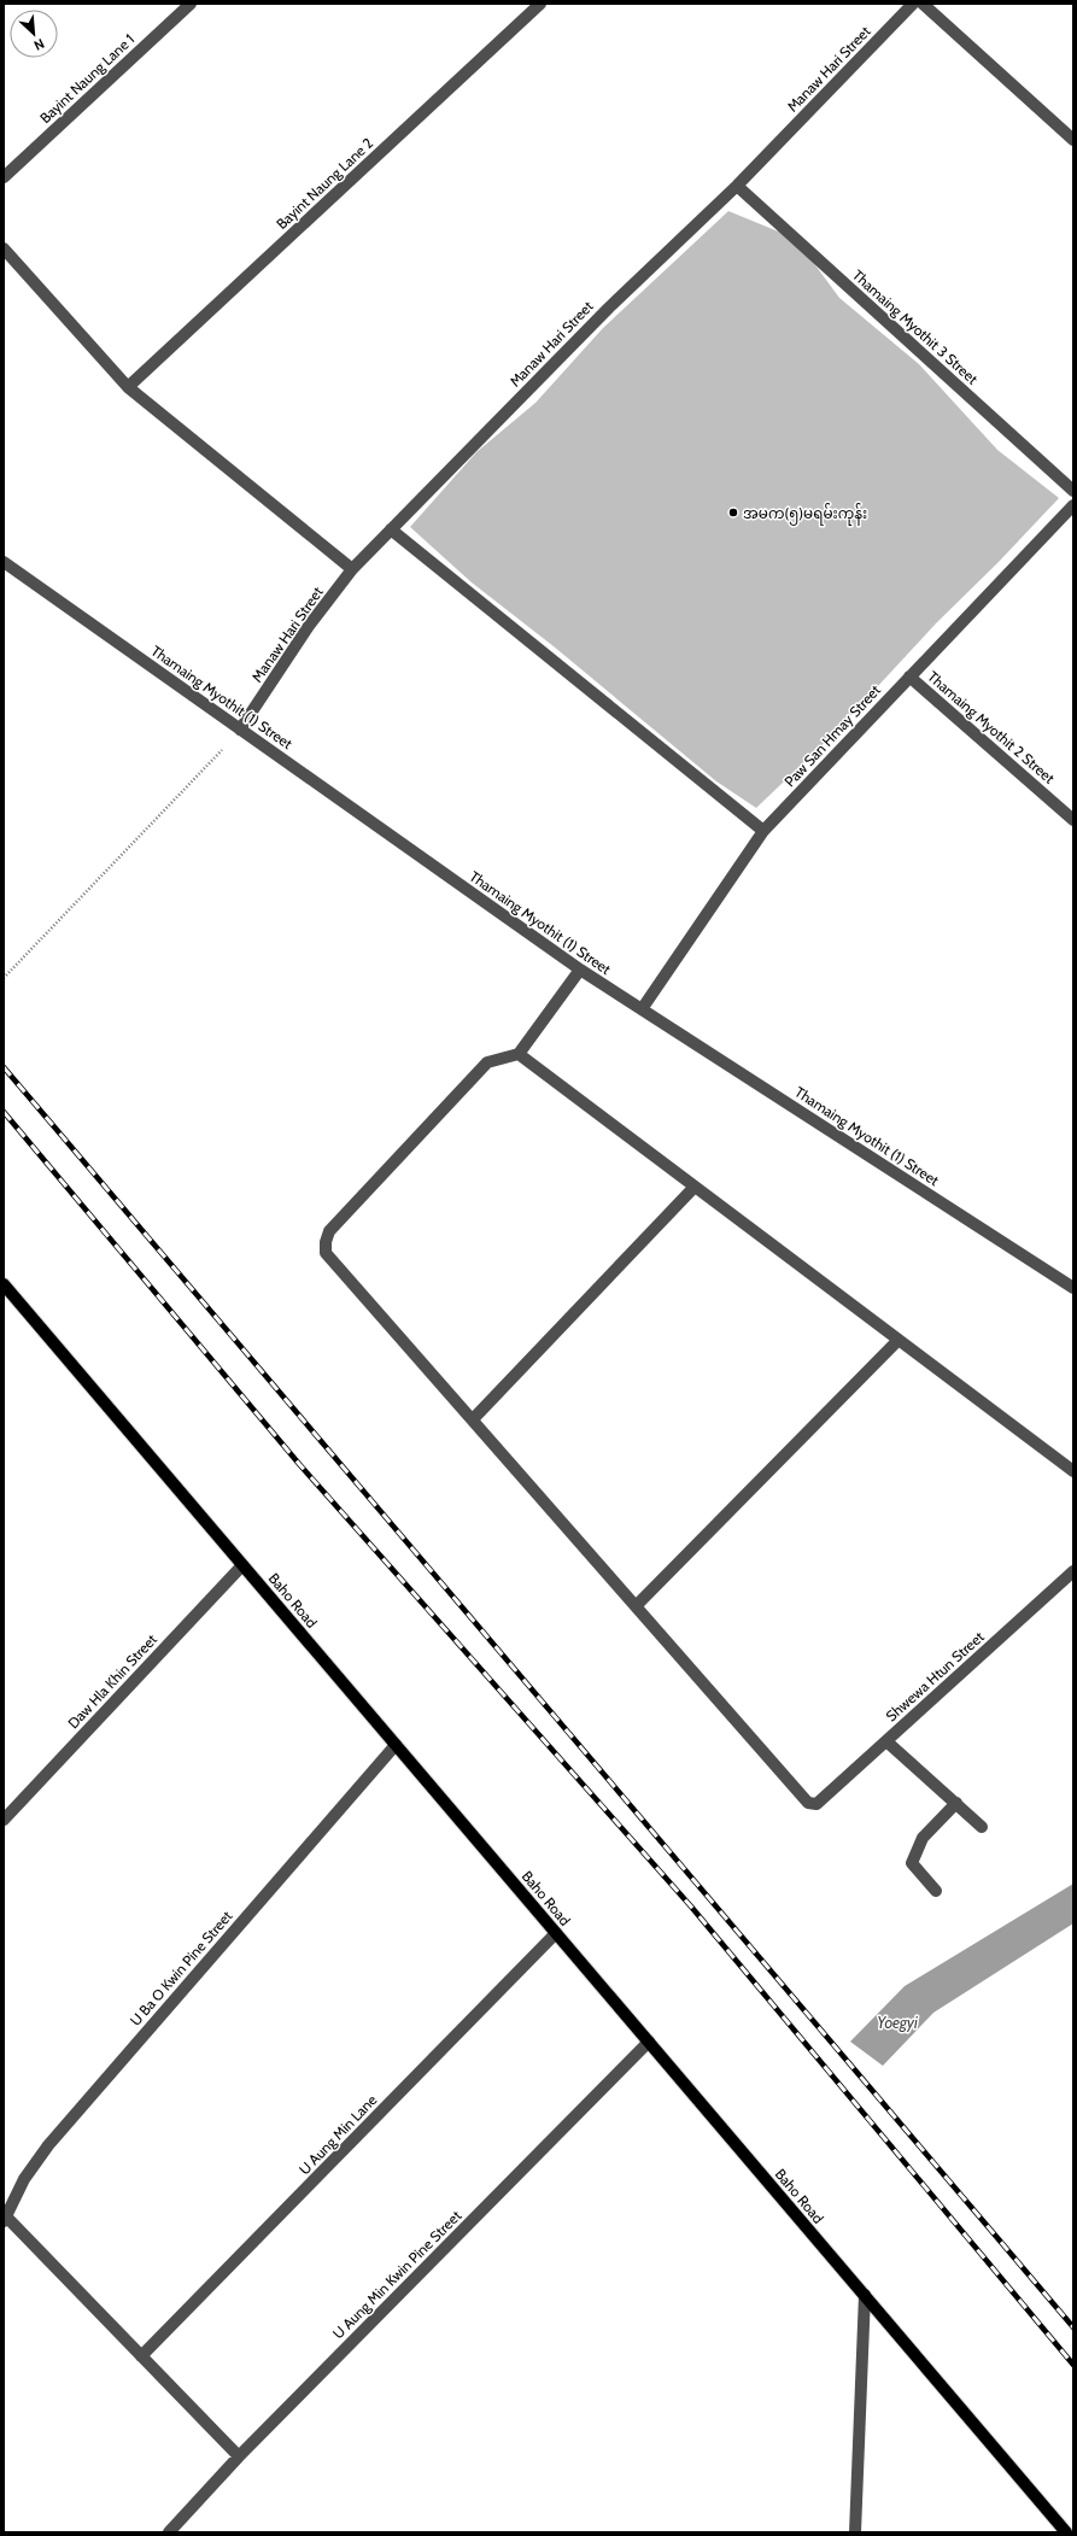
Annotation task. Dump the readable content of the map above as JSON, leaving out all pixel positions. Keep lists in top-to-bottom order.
{
  "streets": {
    "main road": ["Baho Road"],
    "street": [
      "Manaw Hari Street",
      "Bayint Naung Lane 1",
      "Bayint Naung Lane 2",
      "Thamaing Myothit 3 Street",
      "Thamaing Myothit (1) Street",
      "Thamaing Myothit 2 Street",
      "Paw San Hmay Street",
      "Shwewa Htun Street",
      "Daw Hla Khin Street",
      "U Ba O Kwin Pine Street",
      "U Aung Min Lane",
      "U Aung Min Kwin Pine Street"
    ]
  },
  "crossings": [
    ["Manaw Hari Street", "Thamaing Myothit 3 Street"],
    ["Manaw Hari Street", "Thamaing Myothit (1) Street"],
    ["Thamaing Myothit (1) Street", "Paw San Hmay Street"],
    ["Thamaing Myothit 2 Street", "Paw San Hmay Street"],
    ["Baho Road", "Daw Hla Khin Street"],
    ["Baho Road", "U Ba O Kwin Pine Street"],
    ["Baho Road", "U Aung Min Lane"],
    ["Baho Road", "U Aung Min Kwin Pine Street"]
  ],
  "water": ["Yoegyi"],
  "places": ["အမက(၅)မရမ်းကုန်း"],
  "north": "bottom right"
}
